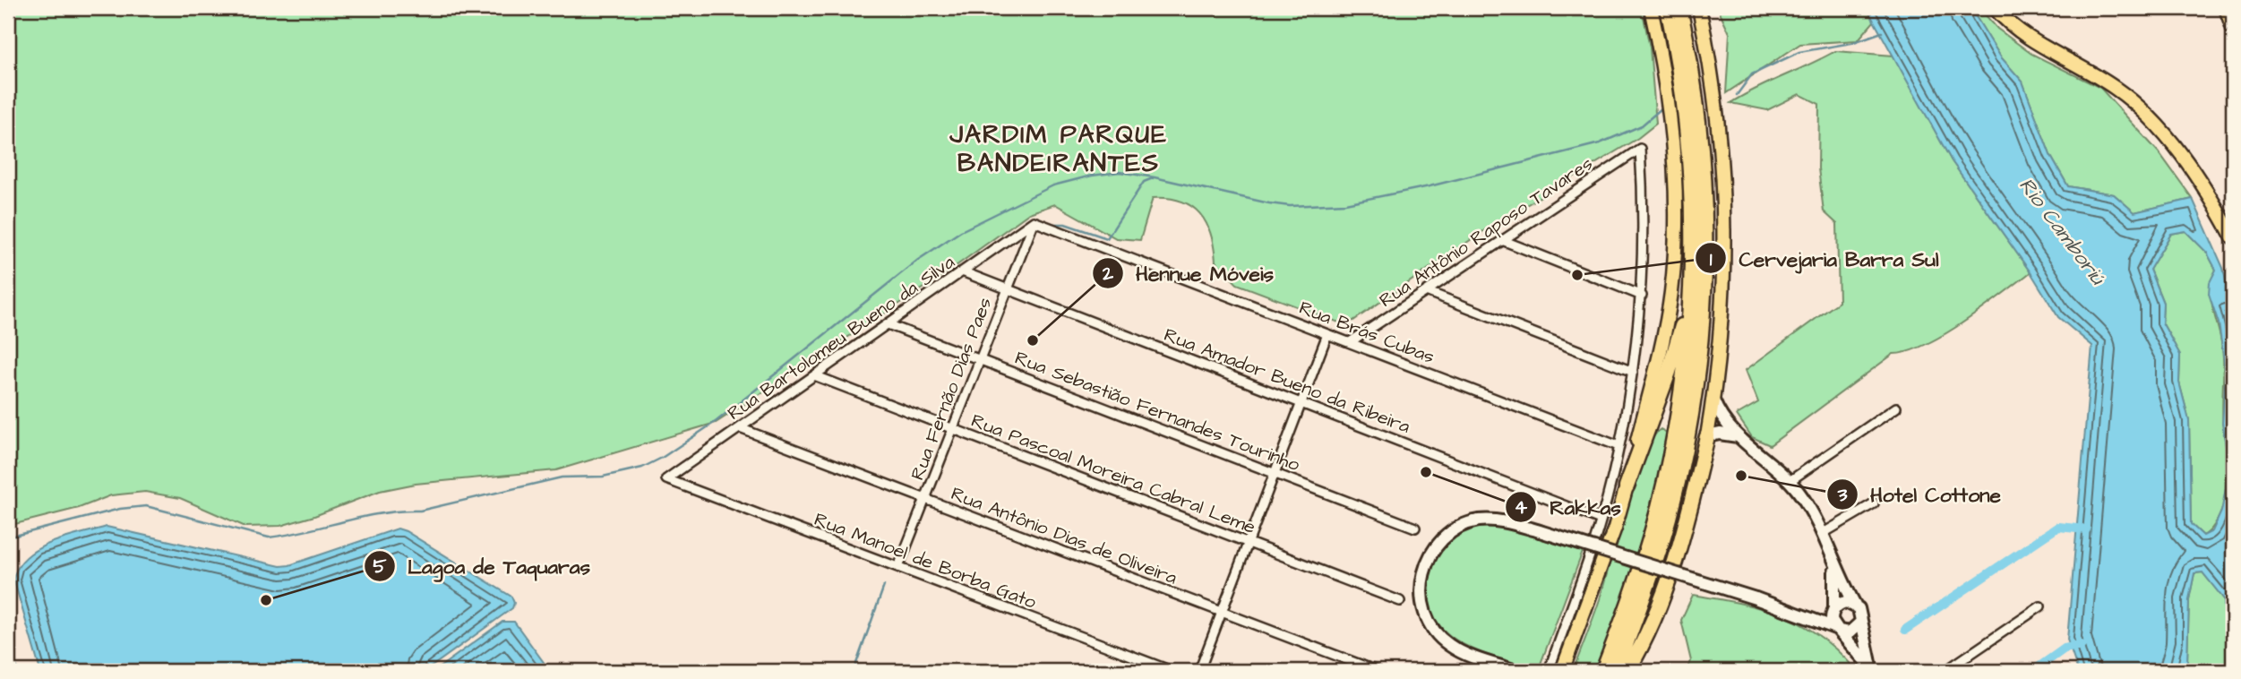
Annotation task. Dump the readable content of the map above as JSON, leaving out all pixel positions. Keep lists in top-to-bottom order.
{
  "streets": {
    "street": [
      "Rua Antônio Raposo Tavares",
      "Rua Brás Cubas",
      "Rua Bartolomeu Bueno da Silva",
      "Rua Amador Bueno da Ribeira",
      "Rua Fernão Dias Paes",
      "Rua Sebastião Fernandes Tourinho",
      "Rua Pascoal Moreira Cabral Leme",
      "Rua Antônio Dias de Oliveira",
      "Rua Manoel de Borba Gato"
    ]
  },
  "crossings": [
    ["Rua Antônio Raposo Tavares", "Rua Brás Cubas"],
    ["Rua Brás Cubas", "Rua Bartolomeu Bueno da Silva"],
    ["Rua Brás Cubas", "Rua Fernão Dias Paes"],
    ["Rua Bartolomeu Bueno da Silva", "Rua Amador Bueno da Ribeira"],
    ["Rua Bartolomeu Bueno da Silva", "Rua Fernão Dias Paes"],
    ["Rua Bartolomeu Bueno da Silva", "Rua Sebastião Fernandes Tourinho"],
    ["Rua Bartolomeu Bueno da Silva", "Rua Pascoal Moreira Cabral Leme"],
    ["Rua Bartolomeu Bueno da Silva", "Rua Antônio Dias de Oliveira"],
    ["Rua Bartolomeu Bueno da Silva", "Rua Manoel de Borba Gato"],
    ["Rua Amador Bueno da Ribeira", "Rua Fernão Dias Paes"],
    ["Rua Fernão Dias Paes", "Rua Sebastião Fernandes Tourinho"],
    ["Rua Fernão Dias Paes", "Rua Pascoal Moreira Cabral Leme"],
    ["Rua Fernão Dias Paes", "Rua Antônio Dias de Oliveira"],
    ["Rua Fernão Dias Paes", "Rua Manoel de Borba Gato"]
  ],
  "districts": ["JARDIM PARQUE BANDEIRANTES"],
  "water": ["Rio Camboriú"],
  "places": [
    "Cervejaria Barra Sul",
    "Hennue Móveis",
    "Rakkas",
    "Hotel Cottone",
    "Lagoa de Taquaras"
  ]
}
